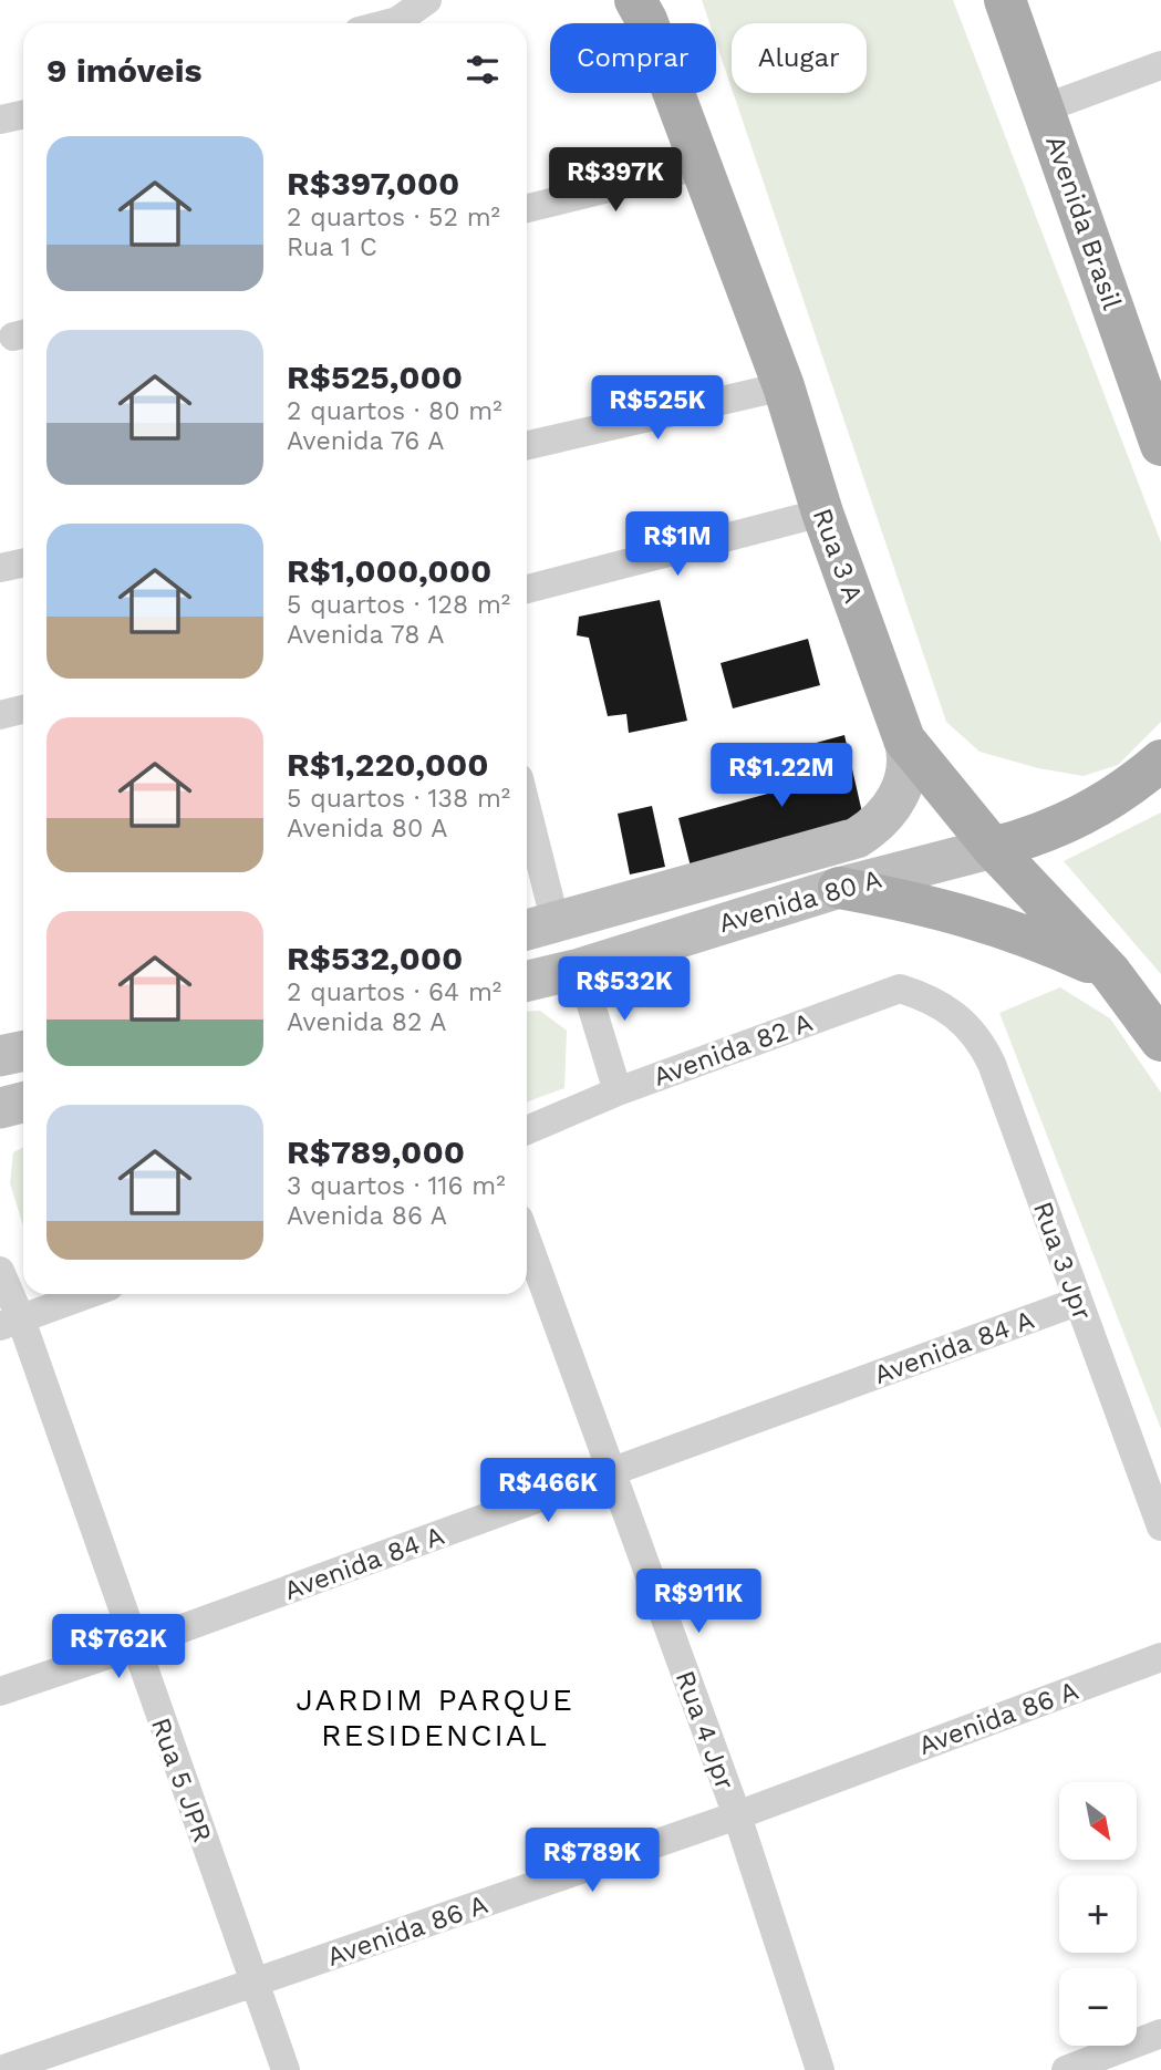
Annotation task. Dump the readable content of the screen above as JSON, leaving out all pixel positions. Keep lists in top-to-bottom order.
{
  "streets": {
    "main road": ["Avenida Brasil", "Rua 3 A", "Avenida 80 A"],
    "street": [
      "Avenida 82 A",
      "Rua 3 Jpr",
      "Avenida 84 A",
      "Avenida 86 A",
      "Rua 4 Jpr",
      "Rua 5 JPR"
    ]
  },
  "crossings": [
    ["Rua 3 A", "Avenida 80 A"],
    ["Avenida 82 A", "Rua 3 Jpr"],
    ["Rua 3 Jpr", "Avenida 84 A"],
    ["Avenida 84 A", "Rua 4 Jpr"],
    ["Avenida 84 A", "Rua 5 JPR"],
    ["Avenida 86 A", "Rua 4 Jpr"],
    ["Avenida 86 A", "Rua 5 JPR"]
  ],
  "districts": ["JARDIM PARQUE RESIDENCIAL"],
  "north": "bottom right",
  "page": {
    "chip": ["Comprar", "Alugar"],
    "heading": "9 imóveis",
    "list": [
      {
        "name": "R$397,000",
        "note": "2 quartos · 52 m² · Rua 1 C"
      },
      {
        "name": "R$525,000",
        "note": "2 quartos · 80 m² · Avenida 76 A"
      },
      {
        "name": "R$1,000,000",
        "note": "5 quartos · 128 m² · Avenida 78 A"
      },
      {
        "name": "R$1,220,000",
        "note": "5 quartos · 138 m² · Avenida 80 A"
      },
      {
        "name": "R$532,000",
        "note": "2 quartos · 64 m² · Avenida 82 A"
      },
      {
        "name": "R$789,000",
        "note": "3 quartos · 116 m² · Avenida 86 A"
      }
    ],
    "price": [
      "R$397K",
      "R$525K",
      "R$1M",
      "R$1.22M",
      "R$532K",
      "R$466K",
      "R$911K",
      "R$762K",
      "R$789K"
    ],
    "map_buttons": ["+", "−"]
  }
}
